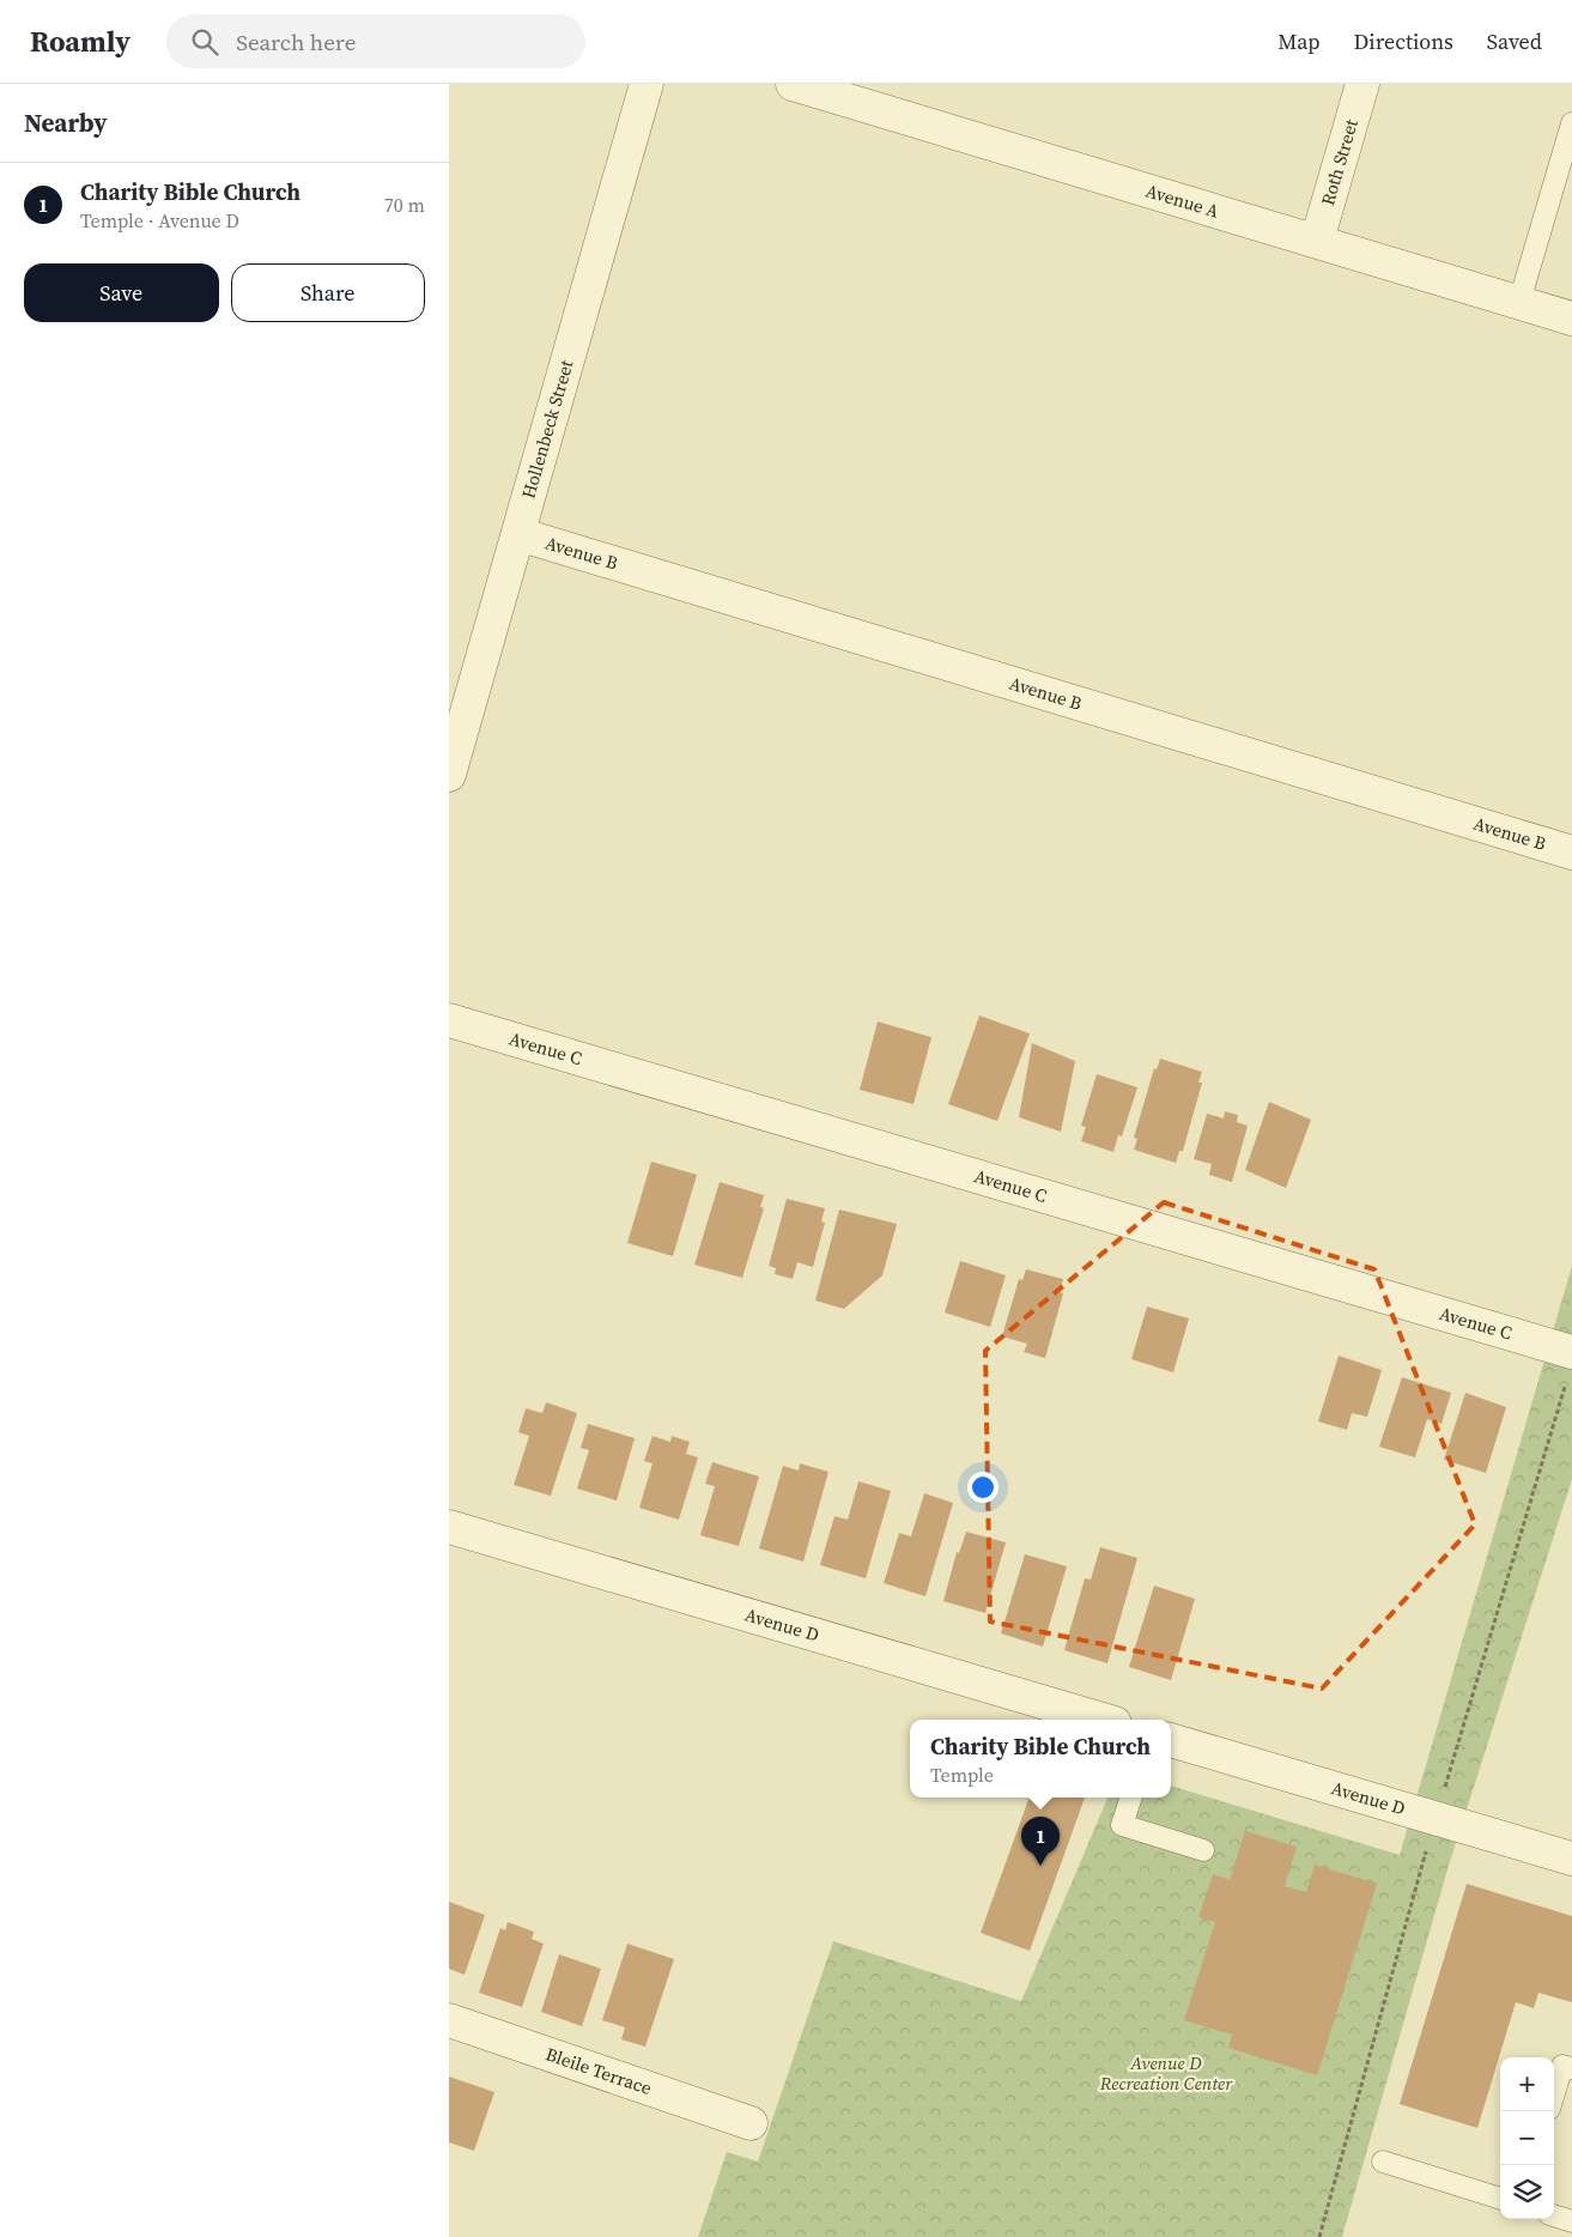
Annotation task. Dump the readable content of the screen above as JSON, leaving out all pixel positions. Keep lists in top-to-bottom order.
{
  "streets": {
    "street": [
      "Roth Street",
      "Avenue A",
      "Hollenbeck Street",
      "Avenue B",
      "Avenue C",
      "Avenue D",
      "Bleile Terrace"
    ]
  },
  "crossings": [
    ["Roth Street", "Avenue A"],
    ["Hollenbeck Street", "Avenue B"]
  ],
  "parks": ["Avenue D Recreation Center"],
  "page": {
    "header": "Roamly",
    "search": "Search here",
    "nav": ["Map", "Directions", "Saved"],
    "heading": "Nearby",
    "list": [
      {
        "mark": "1",
        "name": "Charity Bible Church",
        "note": "Temple · Avenue D",
        "value": "70 m"
      }
    ],
    "buttons": ["Save", "Share"],
    "popup": ["Charity Bible Church", "Temple"],
    "pins": "1",
    "map_buttons": ["+", "−"]
  }
}
